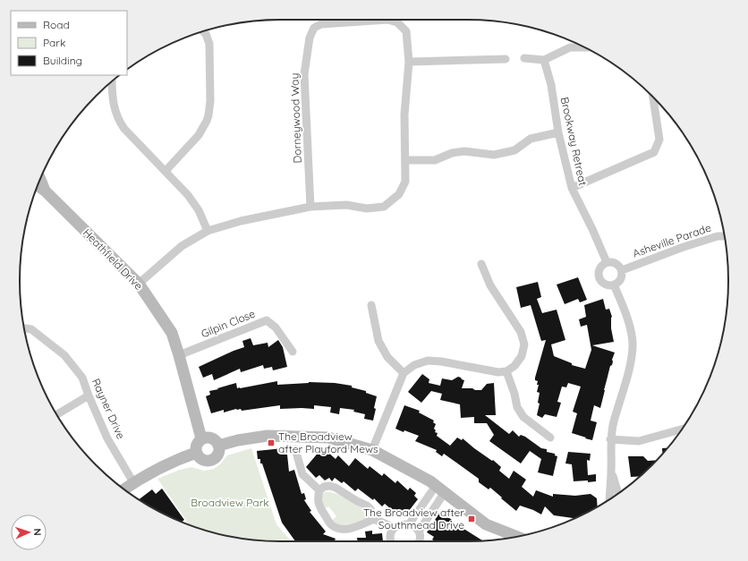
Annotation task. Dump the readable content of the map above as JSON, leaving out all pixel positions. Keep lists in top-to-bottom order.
{
  "streets": {
    "street": [
      "Dorneywood Way",
      "Brookway Retreat",
      "Asheville Parade",
      "Heathfield Drive",
      "Gilpin Close",
      "Rayner Drive"
    ]
  },
  "crossings": [
    ["Dorneywood Way", "Heathfield Drive"],
    ["Brookway Retreat", "Asheville Parade"],
    ["Heathfield Drive", "Gilpin Close"]
  ],
  "parks": ["Broadview Park"],
  "places": {
    "transit": ["The Broadview after Playford Mews", "The Broadview after Southmead Drive"]
  },
  "legend": ["Road", "Park", "Building"],
  "north": "right"
}
